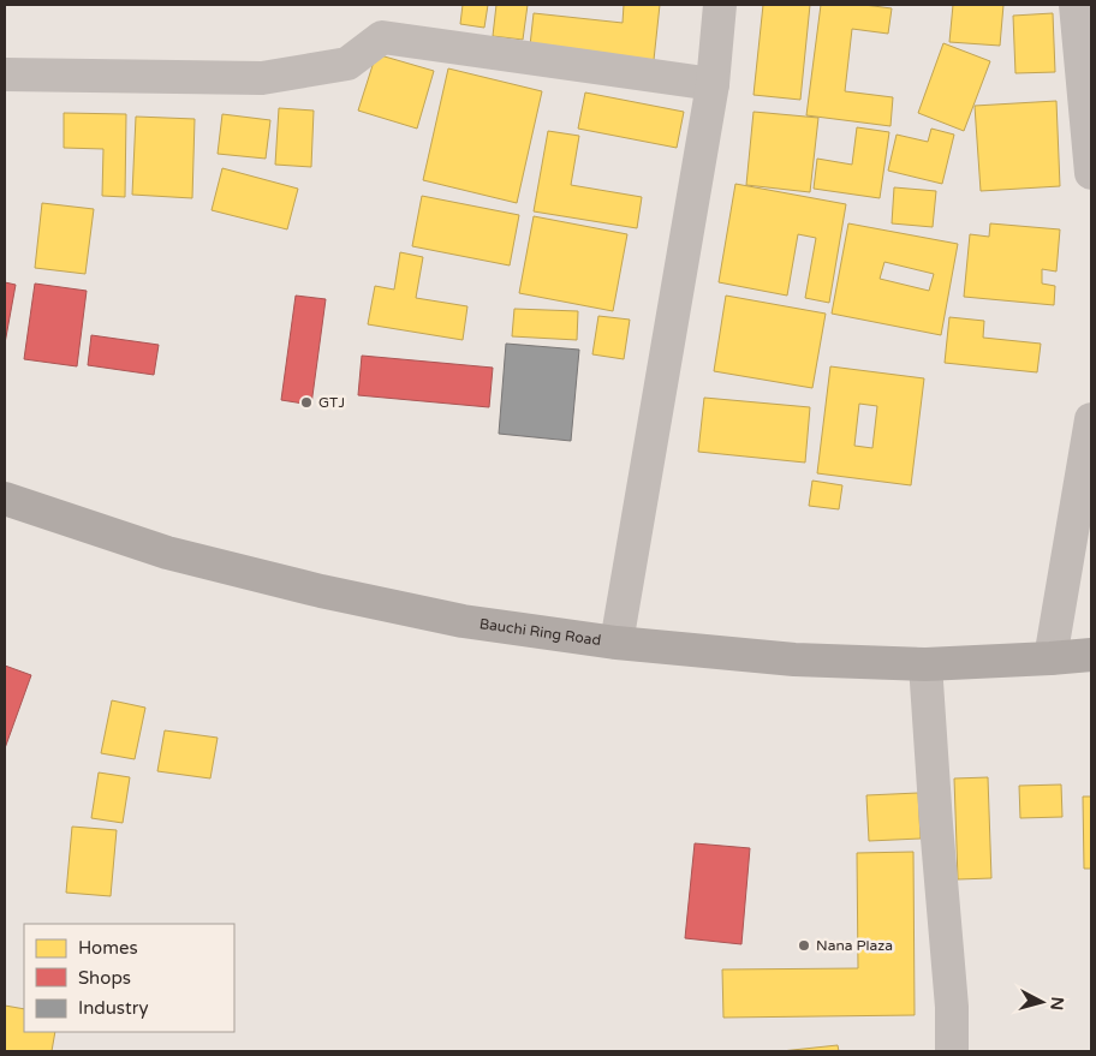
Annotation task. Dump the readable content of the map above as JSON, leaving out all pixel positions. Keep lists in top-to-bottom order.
{
  "streets": {
    "main road": ["Bauchi Ring Road"]
  },
  "places": ["GTJ", "Nana Plaza"],
  "legend": ["Homes", "Shops", "Industry"],
  "north": "right"
}
